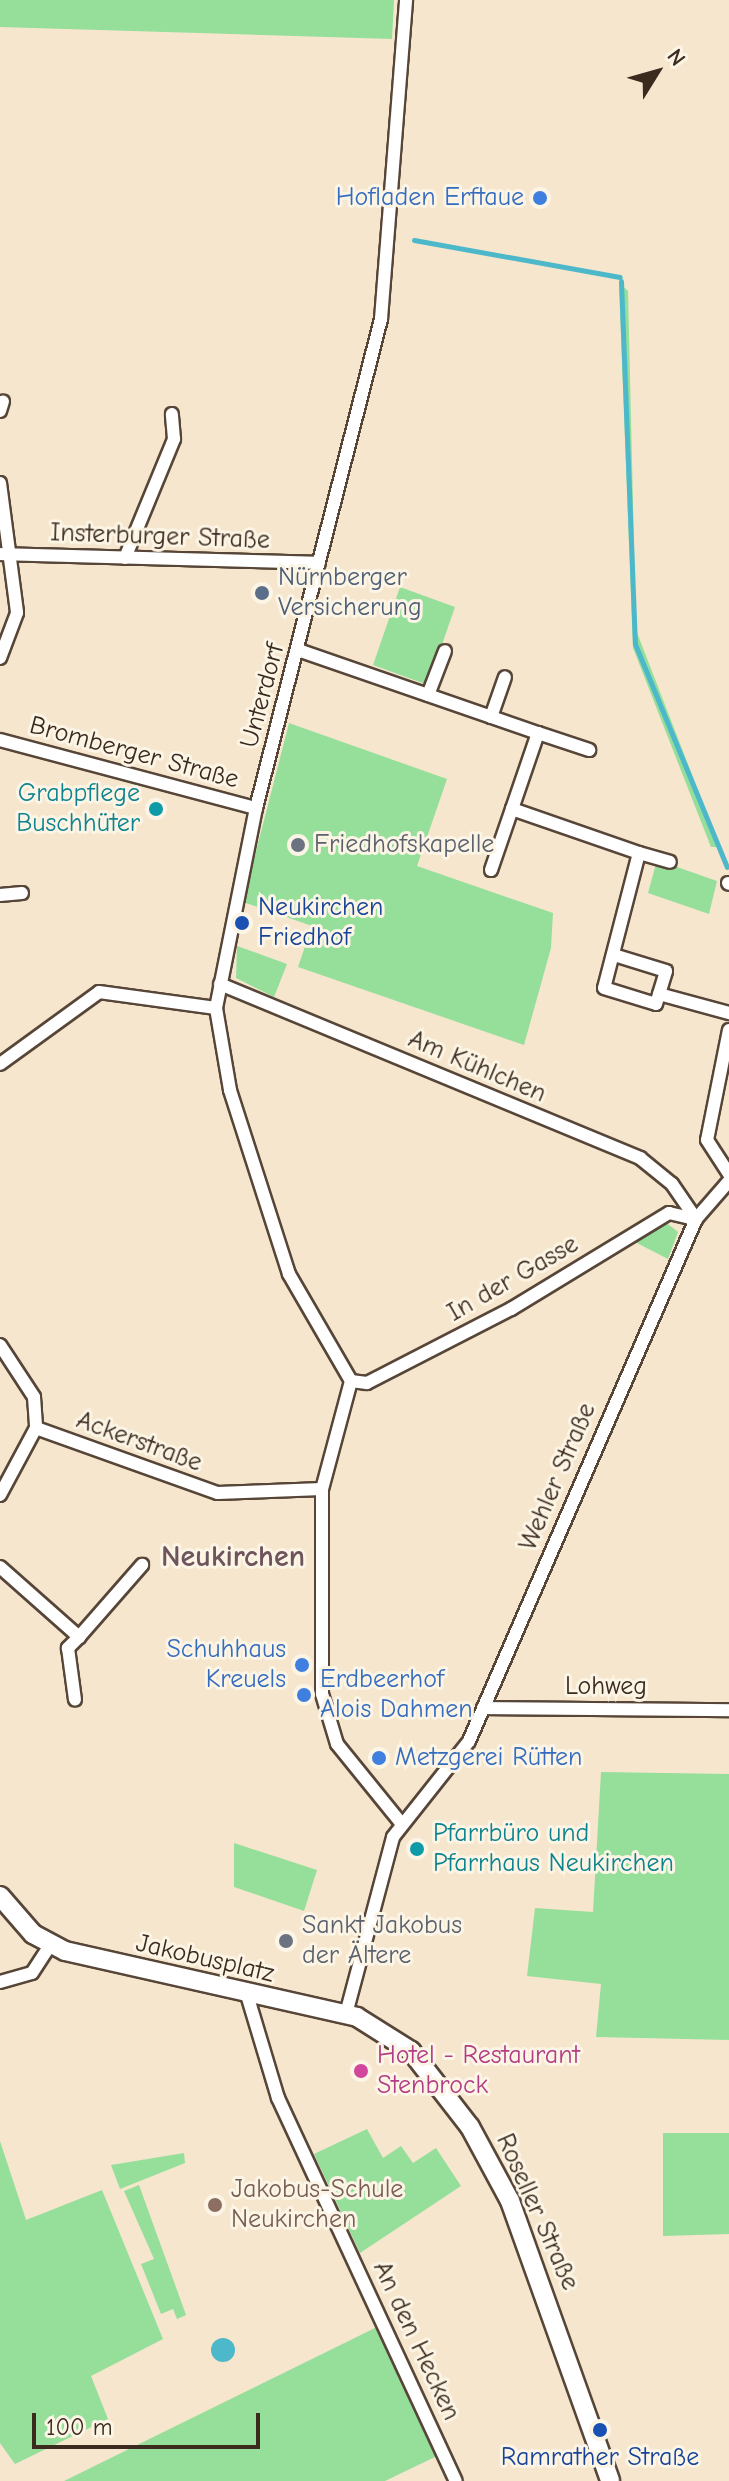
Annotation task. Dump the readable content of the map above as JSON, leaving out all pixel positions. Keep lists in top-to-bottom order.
{
  "streets": {
    "street": [
      "Insterburger Straße",
      "Unterdorf",
      "Bromberger Straße",
      "Am Kühlchen",
      "In der Gasse",
      "Ackerstraße",
      "Wehler Straße",
      "Lohweg",
      "Jakobusplatz",
      "Roseller Straße",
      "An den Hecken"
    ]
  },
  "crossings": [
    ["Insterburger Straße", "Unterdorf"],
    ["Unterdorf", "Bromberger Straße"],
    ["Unterdorf", "Am Kühlchen"],
    ["Unterdorf", "In der Gasse"],
    ["Am Kühlchen", "In der Gasse"],
    ["Am Kühlchen", "Wehler Straße"],
    ["In der Gasse", "Wehler Straße"],
    ["Wehler Straße", "Lohweg"],
    ["Jakobusplatz", "Roseller Straße"],
    ["Jakobusplatz", "An den Hecken"]
  ],
  "districts": ["Neukirchen"],
  "places": [
    "Hofladen Erftaue",
    "Nürnberger Versicherung",
    "Grabpflege Buschhüter",
    "Friedhofskapelle",
    "Neukirchen Friedhof",
    "Schuhhaus Kreuels",
    "Erdbeerhof Alois Dahmen",
    "Metzgerei Rütten",
    "Pfarrbüro und Pfarrhaus Neukirchen",
    "Sankt Jakobus der Ältere",
    "Hotel - Restaurant Stenbrock",
    "Jakobus-Schule Neukirchen",
    "Ramrather Straße"
  ],
  "scale_bar": "100 m",
  "north": "top right"
}
